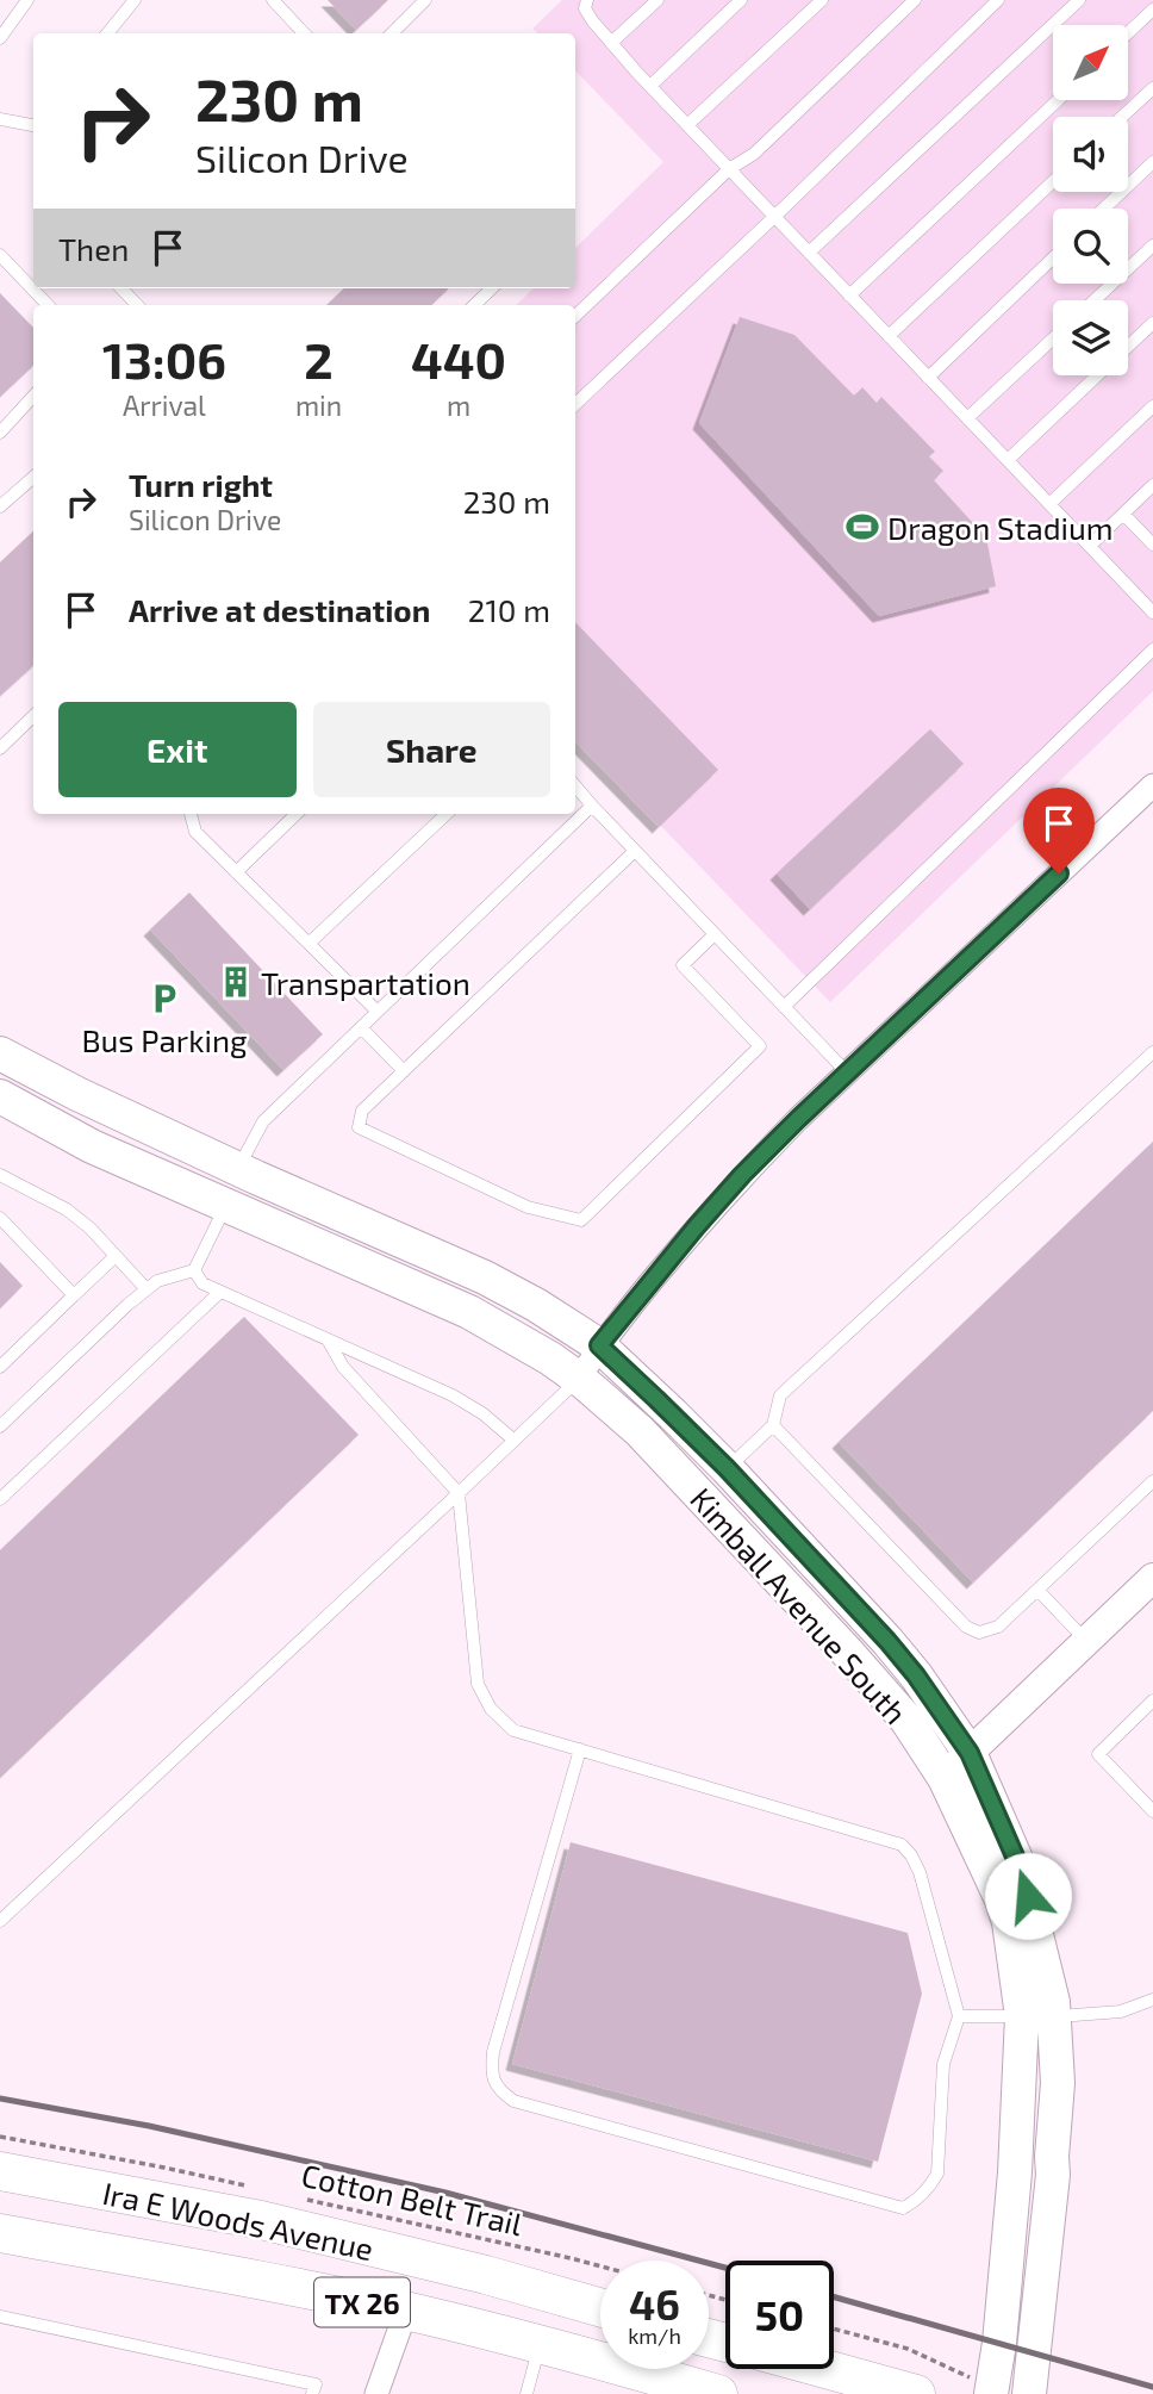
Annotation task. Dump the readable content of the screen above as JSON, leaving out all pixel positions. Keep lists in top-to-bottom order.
{
  "streets": {
    "main road": ["Kimball Avenue South", "Ira E Woods Avenue", "TX 26"],
    "path": ["Cotton Belt Trail"]
  },
  "places": {
    "sports": ["Dragon Stadium"],
    "building": ["Transpartation"],
    "parking": ["Bus Parking"]
  },
  "north": "top right",
  "page": {
    "turn": ["230 m", "Silicon Drive"],
    "then": "Then",
    "eta": [
      "13:06",
      "Arrival",
      "2",
      "min",
      "440",
      "m"
    ],
    "list": [
      {
        "name": "Turn right",
        "note": "Silicon Drive",
        "value": "230 m"
      },
      {
        "name": "Arrive at destination",
        "value": "210 m"
      }
    ],
    "buttons": ["Exit", "Share"],
    "speed": "46 km/h",
    "limit": "50"
  }
}
